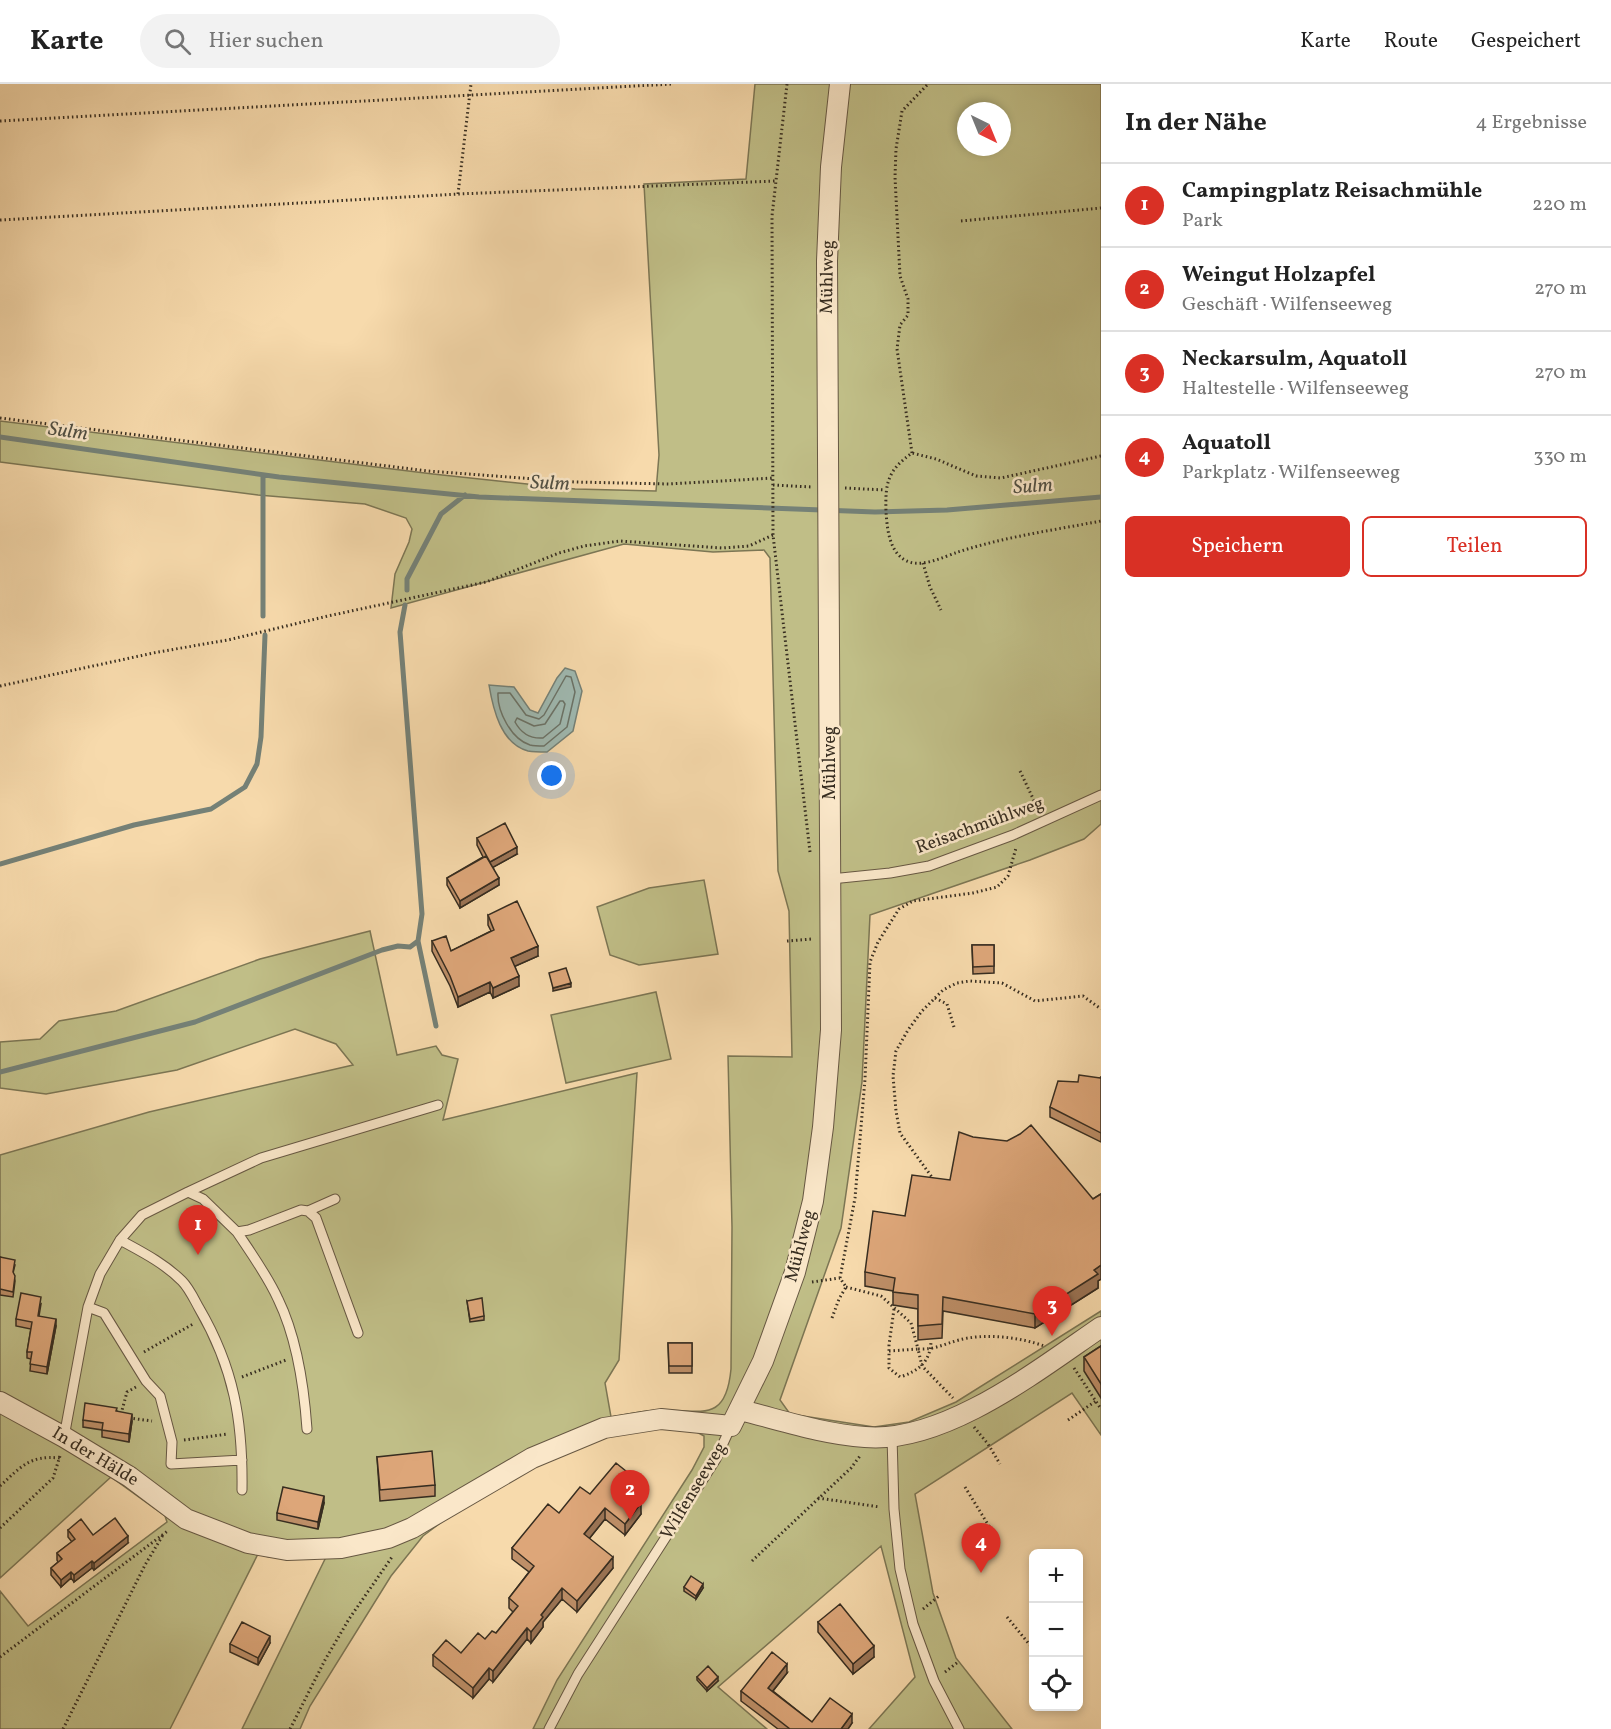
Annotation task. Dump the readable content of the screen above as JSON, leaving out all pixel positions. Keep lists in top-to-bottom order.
{
  "streets": {
    "street": ["Mühlweg", "In der Hälde", "Wilfenseeweg"],
    "lane": ["Reisachmühlweg"]
  },
  "crossings": [
    ["Mühlweg", "Reisachmühlweg"],
    ["Mühlweg", "Wilfenseeweg"],
    ["In der Hälde", "Wilfenseeweg"]
  ],
  "water": ["Sulm"],
  "north": "bottom right",
  "page": {
    "header": "Karte",
    "search": "Hier suchen",
    "nav": ["Karte", "Route", "Gespeichert"],
    "heading": ["In der Nähe", "4 Ergebnisse"],
    "list": [
      {
        "mark": "1",
        "name": "Campingplatz Reisachmühle",
        "note": "Park",
        "value": "220 m"
      },
      {
        "mark": "2",
        "name": "Weingut Holzapfel",
        "note": "Geschäft · Wilfenseeweg",
        "value": "270 m"
      },
      {
        "mark": "3",
        "name": "Neckarsulm, Aquatoll",
        "note": "Haltestelle · Wilfenseeweg",
        "value": "270 m"
      },
      {
        "mark": "4",
        "name": "Aquatoll",
        "note": "Parkplatz · Wilfenseeweg",
        "value": "330 m"
      }
    ],
    "buttons": ["Speichern", "Teilen"],
    "pins": [
      "1",
      "3",
      "2",
      "4"
    ],
    "map_buttons": ["+", "−"]
  }
}
